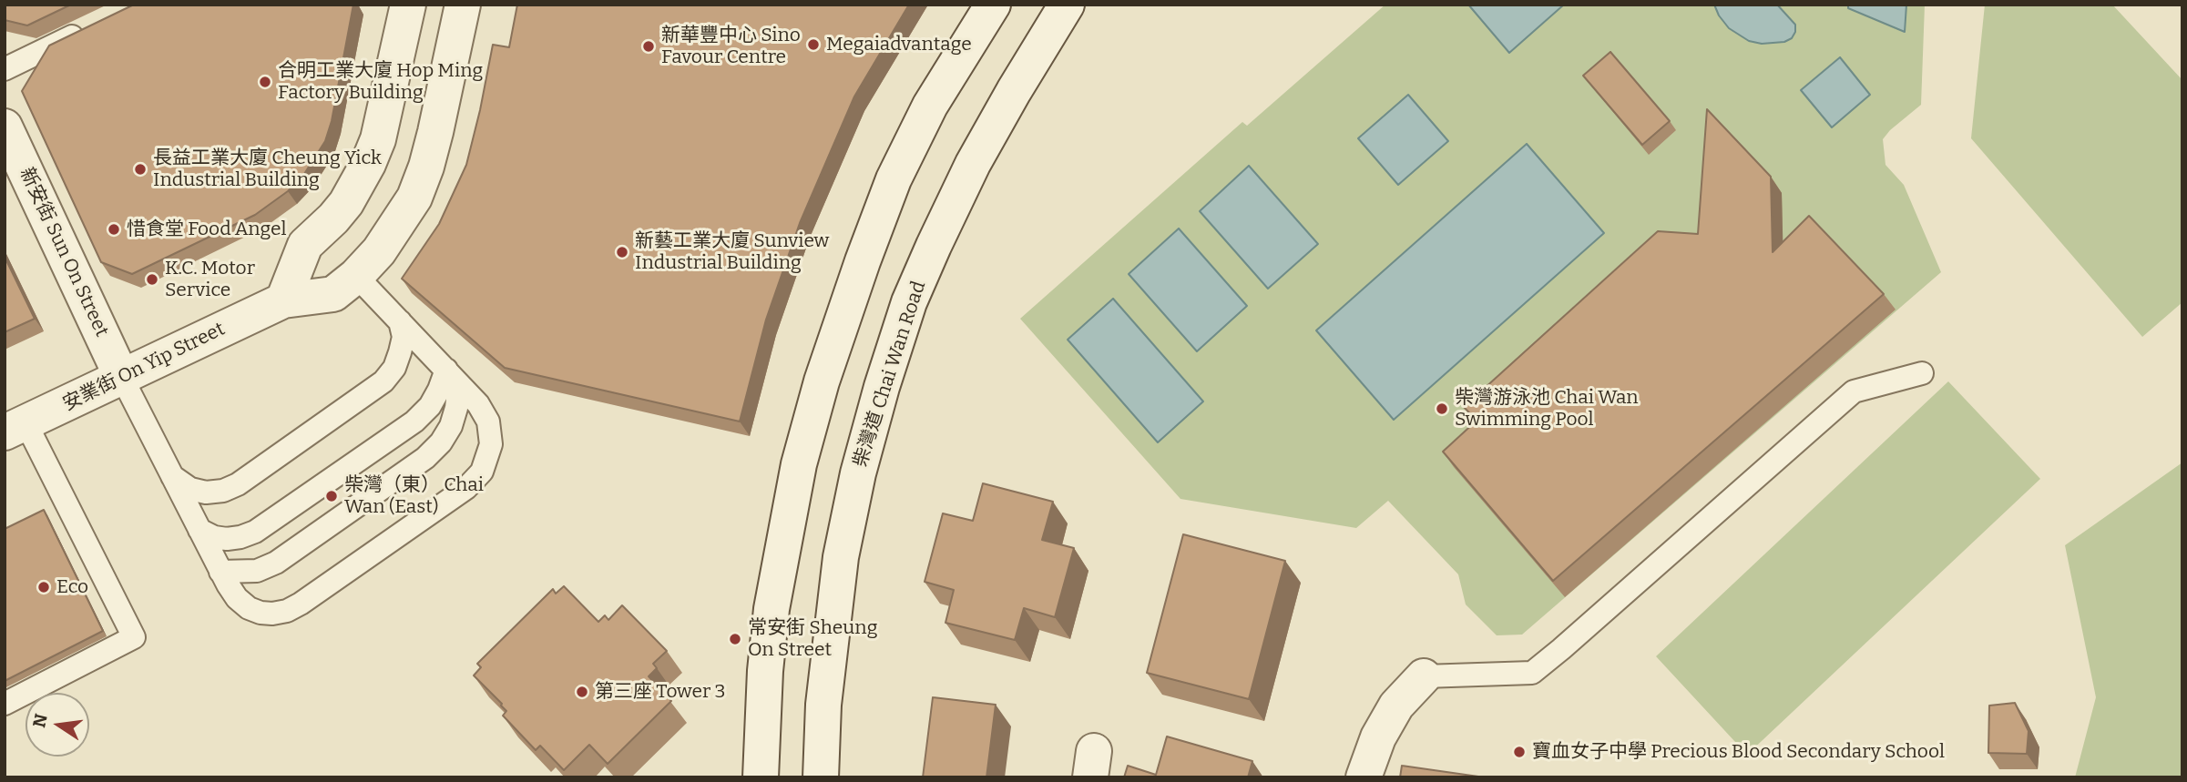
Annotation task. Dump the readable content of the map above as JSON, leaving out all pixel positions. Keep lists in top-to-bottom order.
{
  "streets": {
    "main road": ["新安街 Sun On Street", "安業街 On Yip Street", "柴灣道 Chai Wan Road"]
  },
  "crossings": [
    ["新安街 Sun On Street", "安業街 On Yip Street"]
  ],
  "places": [
    "Megaiadvantage",
    "新華豐中心 Sino Favour Centre",
    "合明工業大廈 Hop Ming Factory Building",
    "長益工業大廈 Cheung Yick Industrial Building",
    "惜食堂 Food Angel",
    "新藝工業大廈 Sunview Industrial Building",
    "K.C. Motor Service",
    "柴灣游泳池 Chai Wan Swimming Pool",
    "柴灣（東） Chai Wan (East)",
    "Eco",
    "常安街 Sheung On Street",
    "第三座 Tower 3",
    "寶血女子中學 Precious Blood Secondary School"
  ],
  "north": "left"
}
